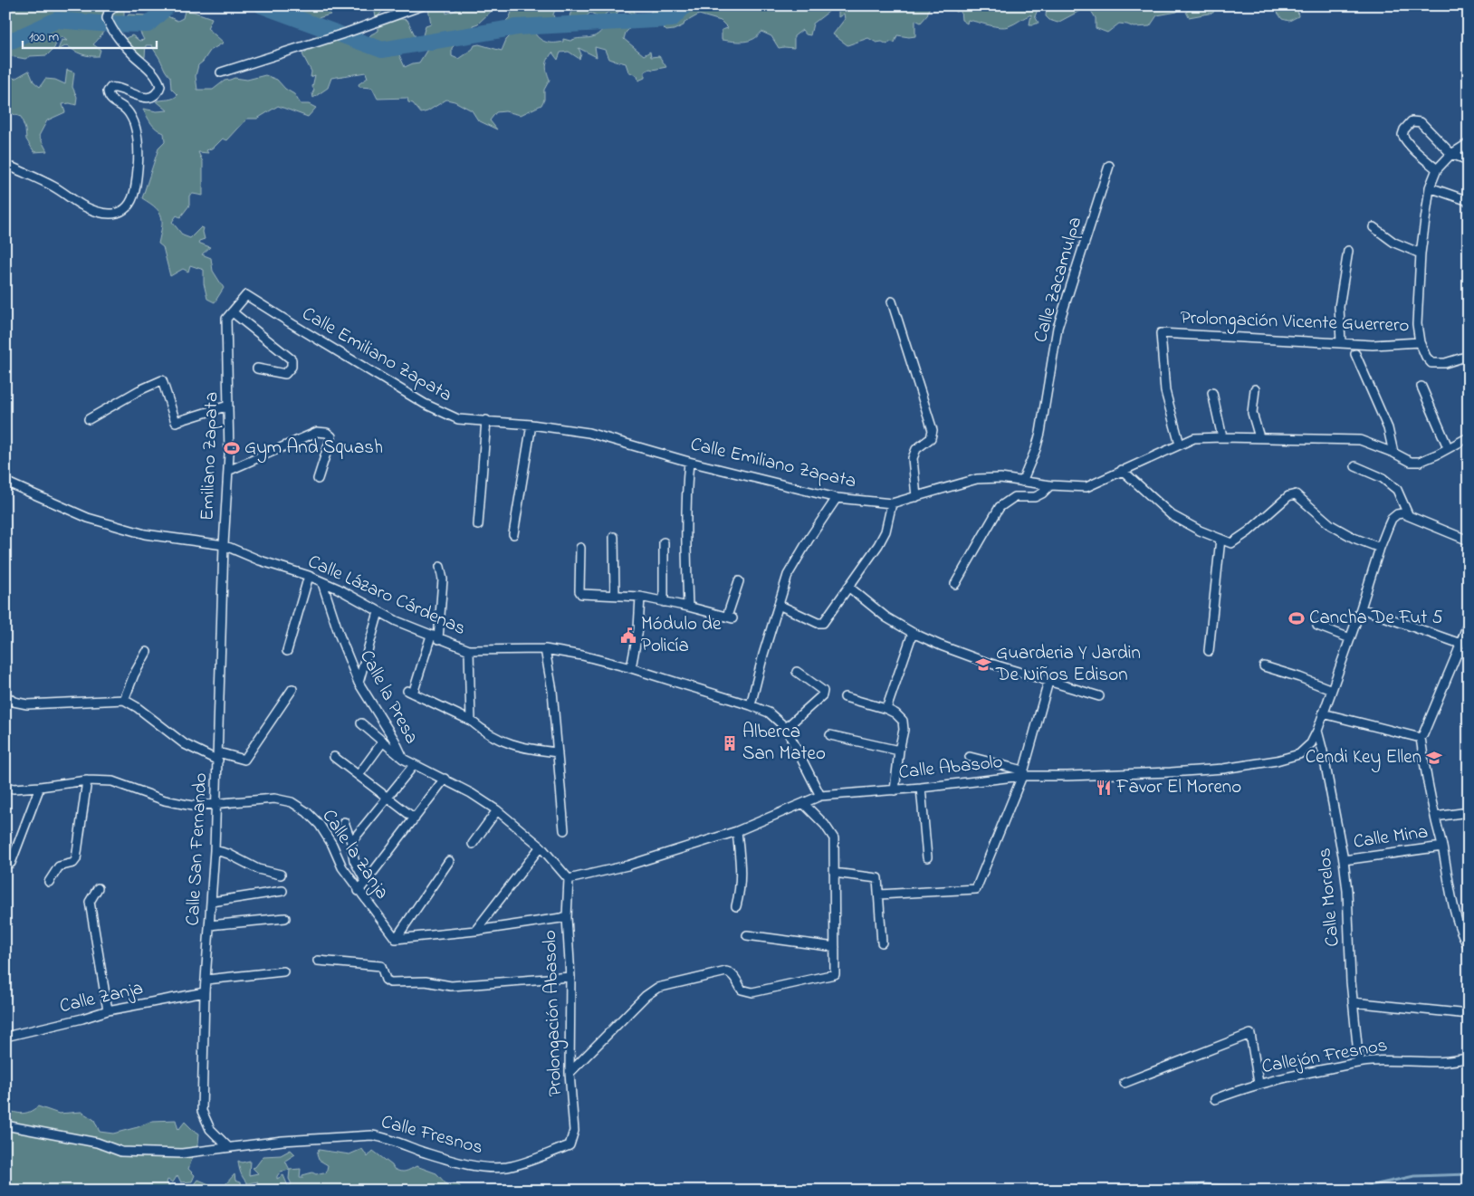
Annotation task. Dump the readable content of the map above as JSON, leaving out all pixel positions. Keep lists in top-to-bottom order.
{
  "streets": {
    "street": [
      "Calle Zacamulpa",
      "Prolongación Vicente Guerrero",
      "Calle Emiliano Zapata",
      "Emiliano Zapata",
      "Calle Lázaro Cárdenas",
      "Calle la Presa",
      "Calle Abasolo",
      "Calle Mina",
      "Calle San Fernando",
      "Calle la Zanja",
      "Calle Morelos",
      "Calle Zanja",
      "Prolongación Abasolo",
      "Callejón Fresnos",
      "Calle Fresnos"
    ]
  },
  "crossings": [
    ["Calle Zacamulpa", "Calle Emiliano Zapata"],
    ["Prolongación Vicente Guerrero", "Calle Emiliano Zapata"],
    ["Calle Emiliano Zapata", "Emiliano Zapata"],
    ["Emiliano Zapata", "Calle Lázaro Cárdenas"],
    ["Emiliano Zapata", "Calle San Fernando"],
    ["Calle Lázaro Cárdenas", "Calle la Presa"],
    ["Calle Lázaro Cárdenas", "Calle Abasolo"],
    ["Calle Lázaro Cárdenas", "Calle San Fernando"],
    ["Calle la Presa", "Calle Abasolo"],
    ["Calle la Presa", "Prolongación Abasolo"],
    ["Calle Abasolo", "Calle Morelos"],
    ["Calle Abasolo", "Prolongación Abasolo"],
    ["Calle Mina", "Calle Morelos"],
    ["Calle San Fernando", "Calle la Zanja"],
    ["Calle San Fernando", "Calle Zanja"],
    ["Calle San Fernando", "Calle Fresnos"],
    ["Calle Morelos", "Callejón Fresnos"],
    ["Prolongación Abasolo", "Calle Fresnos"]
  ],
  "places": {
    "sports": ["Gym And Squash", "Cancha De Fut 5"],
    "public building": ["Módulo de Policía"],
    "school or university": ["Guarderia Y Jardin De Niños Edison", "Cendi Key Ellen"],
    "building": ["Alberca San Mateo"],
    "restaurant": ["Favor El Moreno"]
  },
  "scale_bar": "100 m"
}
